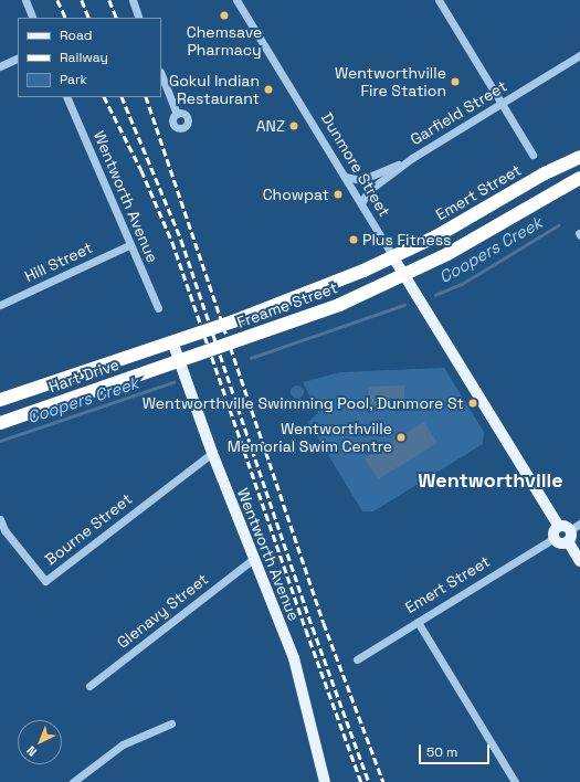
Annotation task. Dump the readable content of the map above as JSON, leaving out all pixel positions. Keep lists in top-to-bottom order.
{
  "streets": {
    "highway": ["Emert Street", "Freame Street", "Hart Drive"],
    "main road": ["Dunmore Street", "Wentworth Avenue"],
    "street": [
      "Garfield Street",
      "Hill Street",
      "Bourne Street",
      "Glenavy Street"
    ]
  },
  "crossings": [
    ["Garfield Street", "Dunmore Street"],
    ["Dunmore Street", "Emert Street"],
    ["Dunmore Street", "Freame Street"],
    ["Emert Street", "Freame Street"],
    ["Wentworth Avenue", "Hill Street"],
    ["Wentworth Avenue", "Freame Street"],
    ["Wentworth Avenue", "Hart Drive"],
    ["Wentworth Avenue", "Bourne Street"],
    ["Wentworth Avenue", "Glenavy Street"],
    ["Freame Street", "Hart Drive"]
  ],
  "districts": ["Wentworthville"],
  "water": ["Coopers Creek"],
  "places": [
    "Chemsave Pharmacy",
    "Wentworthville Fire Station",
    "Gokul Indian Restaurant",
    "ANZ",
    "Chowpat",
    "Plus Fitness",
    "Wentworthville Swimming Pool, Dunmore St",
    "Wentworthville Memorial Swim Centre"
  ],
  "legend": ["Road", "Railway", "Park"],
  "scale_bar": "50 m",
  "north": "bottom left"
}
